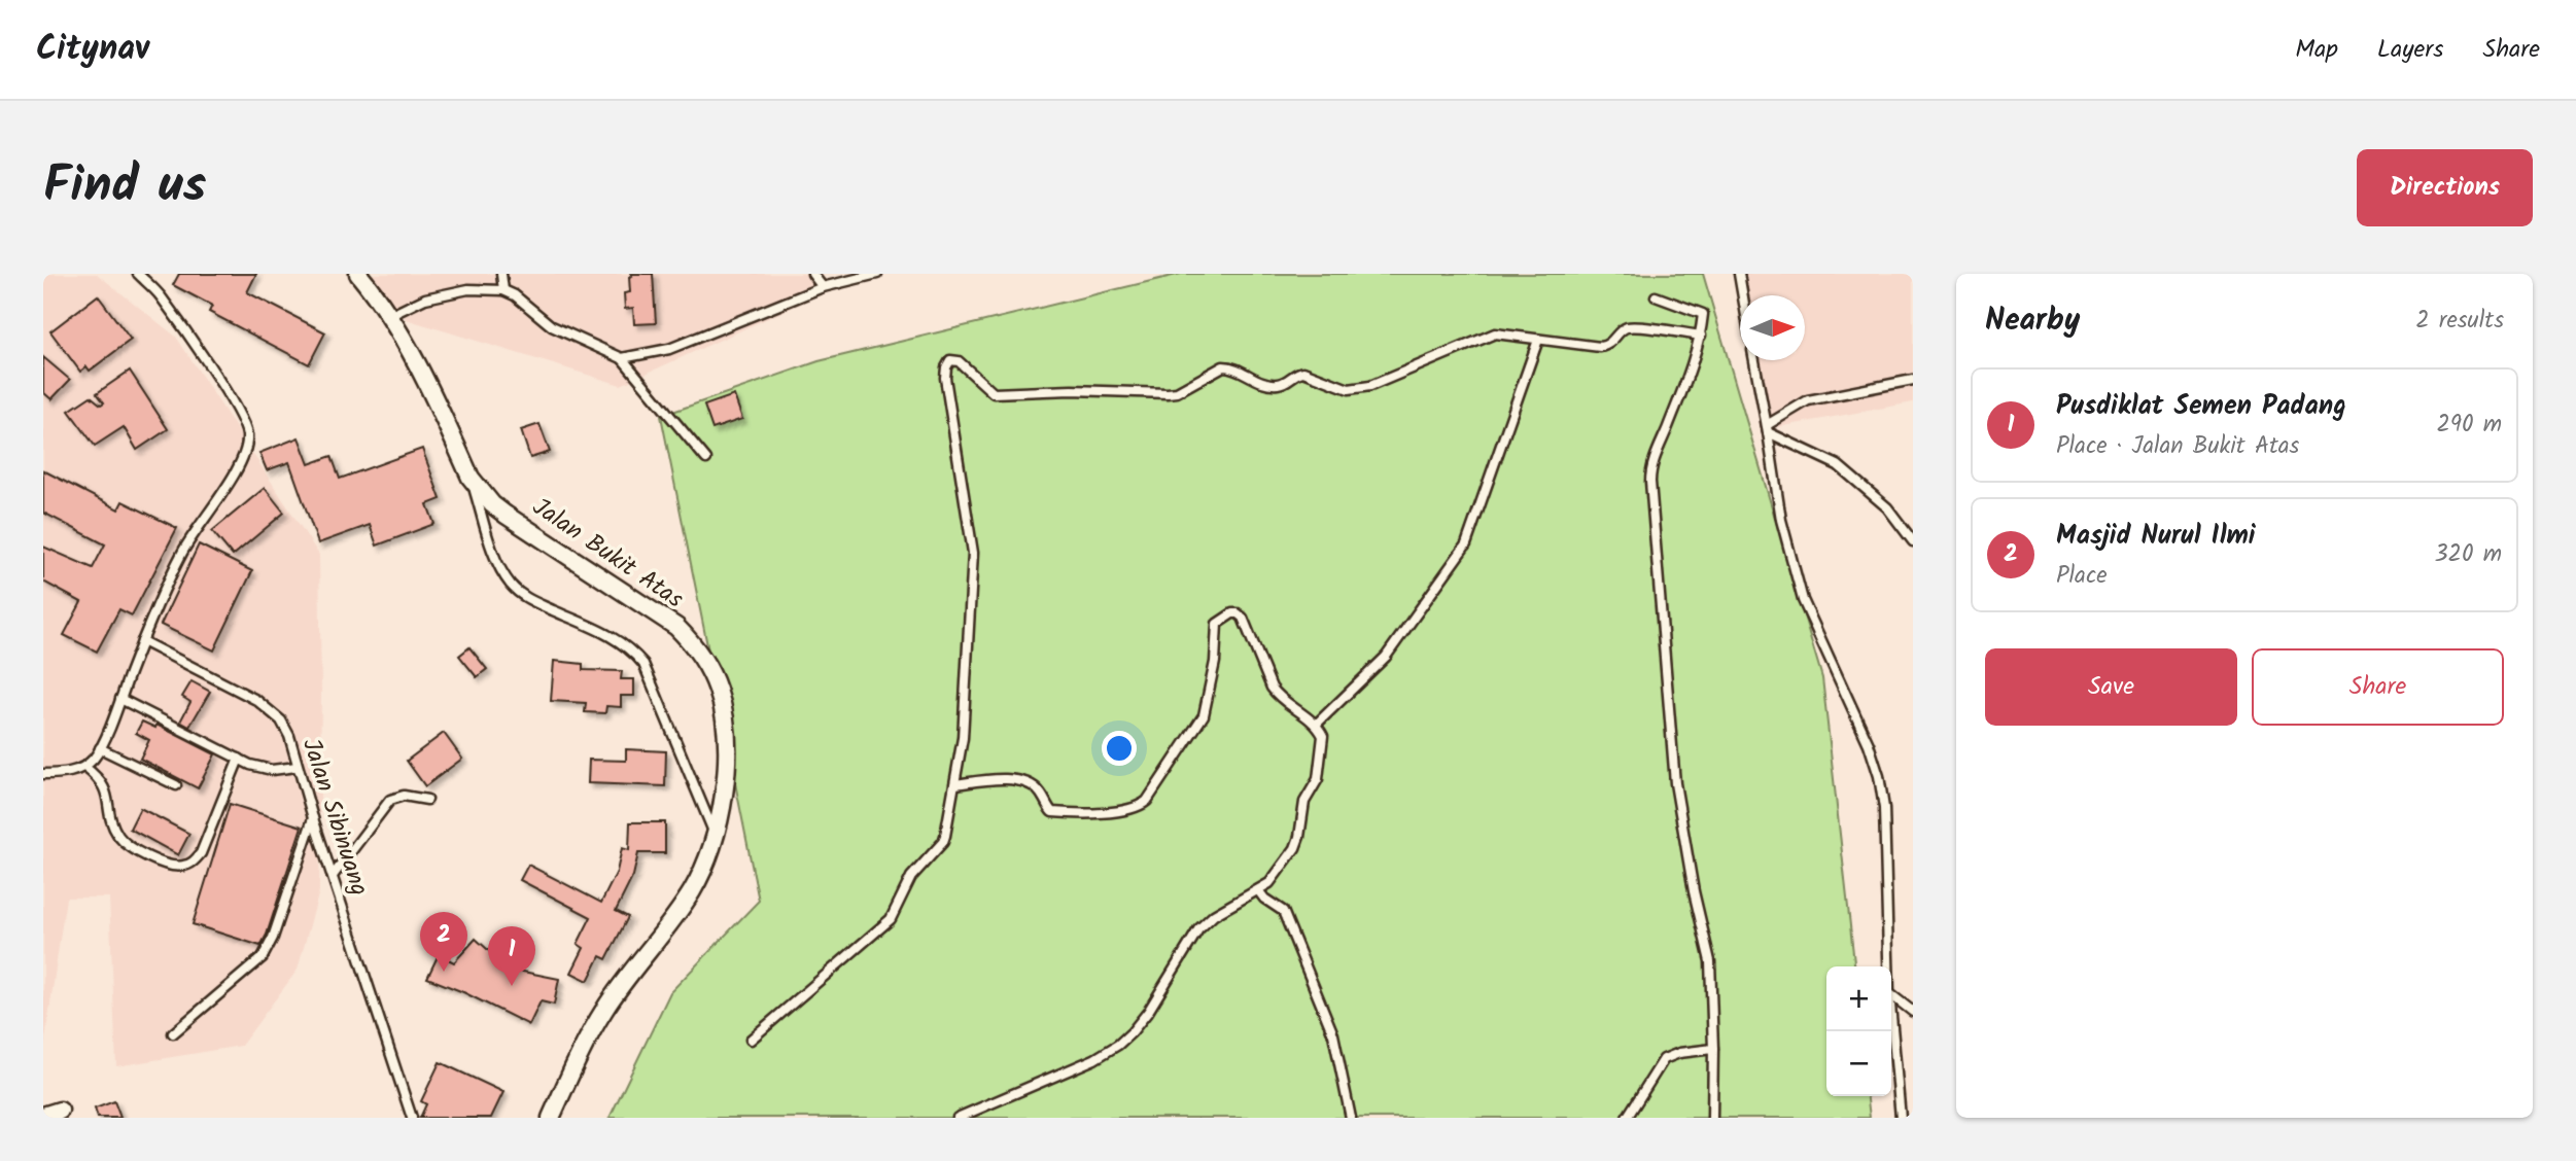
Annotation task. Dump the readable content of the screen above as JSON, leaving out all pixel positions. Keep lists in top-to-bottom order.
{
  "streets": {
    "street": ["Jalan Bukit Atas"],
    "lane": ["Jalan Sibinuang"]
  },
  "north": "right",
  "page": {
    "header": "Citynav",
    "nav": ["Map", "Layers", "Share"],
    "title": "Find us",
    "buttons": [
      "Directions",
      ["Save", "Share"]
    ],
    "heading": ["Nearby", "2 results"],
    "list": [
      {
        "mark": "1",
        "name": "Pusdiklat Semen Padang",
        "note": "Place · Jalan Bukit Atas",
        "value": "290 m"
      },
      {
        "mark": "2",
        "name": "Masjid Nurul Ilmi",
        "note": "Place",
        "value": "320 m"
      }
    ],
    "pins": ["2", "1"],
    "map_buttons": ["+", "−"]
  }
}
